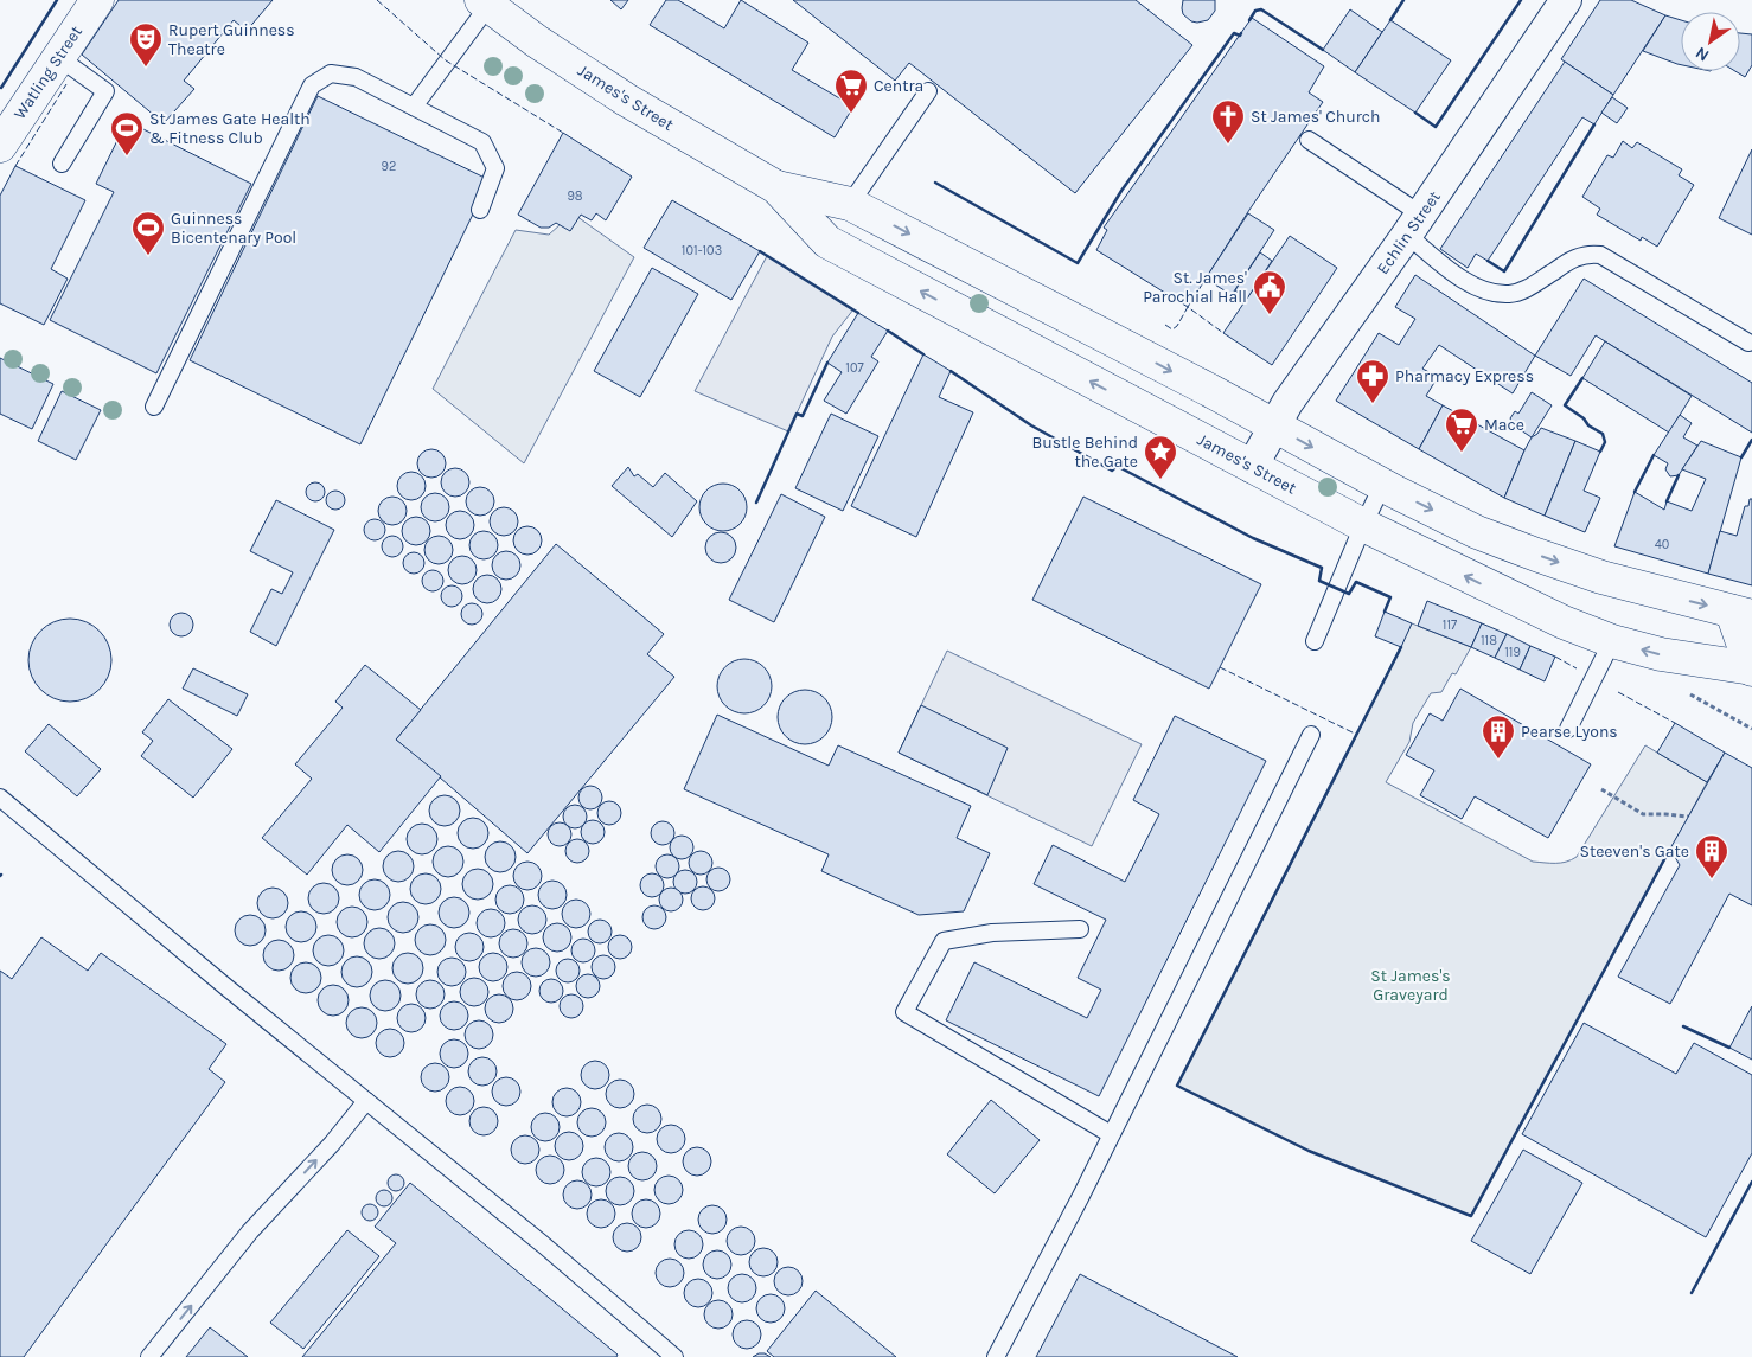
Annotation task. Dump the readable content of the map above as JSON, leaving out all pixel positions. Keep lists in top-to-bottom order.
{
  "streets": {
    "main road": ["Watling Street", "James's Street"],
    "street": ["Echlin Street"]
  },
  "crossings": [
    ["James's Street", "Echlin Street"]
  ],
  "parks": ["St James's Graveyard"],
  "places": {
    "theatre": ["Rupert Guinness Theatre"],
    "supermarket": ["Centra", "Mace"],
    "church": ["St James' Church"],
    "sports": ["St James Gate Health & Fitness Club", "Guinness Bicentenary Pool"],
    "public building": ["St. James' Parochial Hall"],
    "pharmacy": ["Pharmacy Express"],
    "place": ["Bustle Behind the Gate"],
    "building": ["Pearse Lyons", "Steeven's Gate"]
  },
  "house_numbers": [
    "92",
    "98",
    "101-103",
    "107",
    "40",
    "117",
    "118",
    "119"
  ],
  "north": "bottom left"
}
